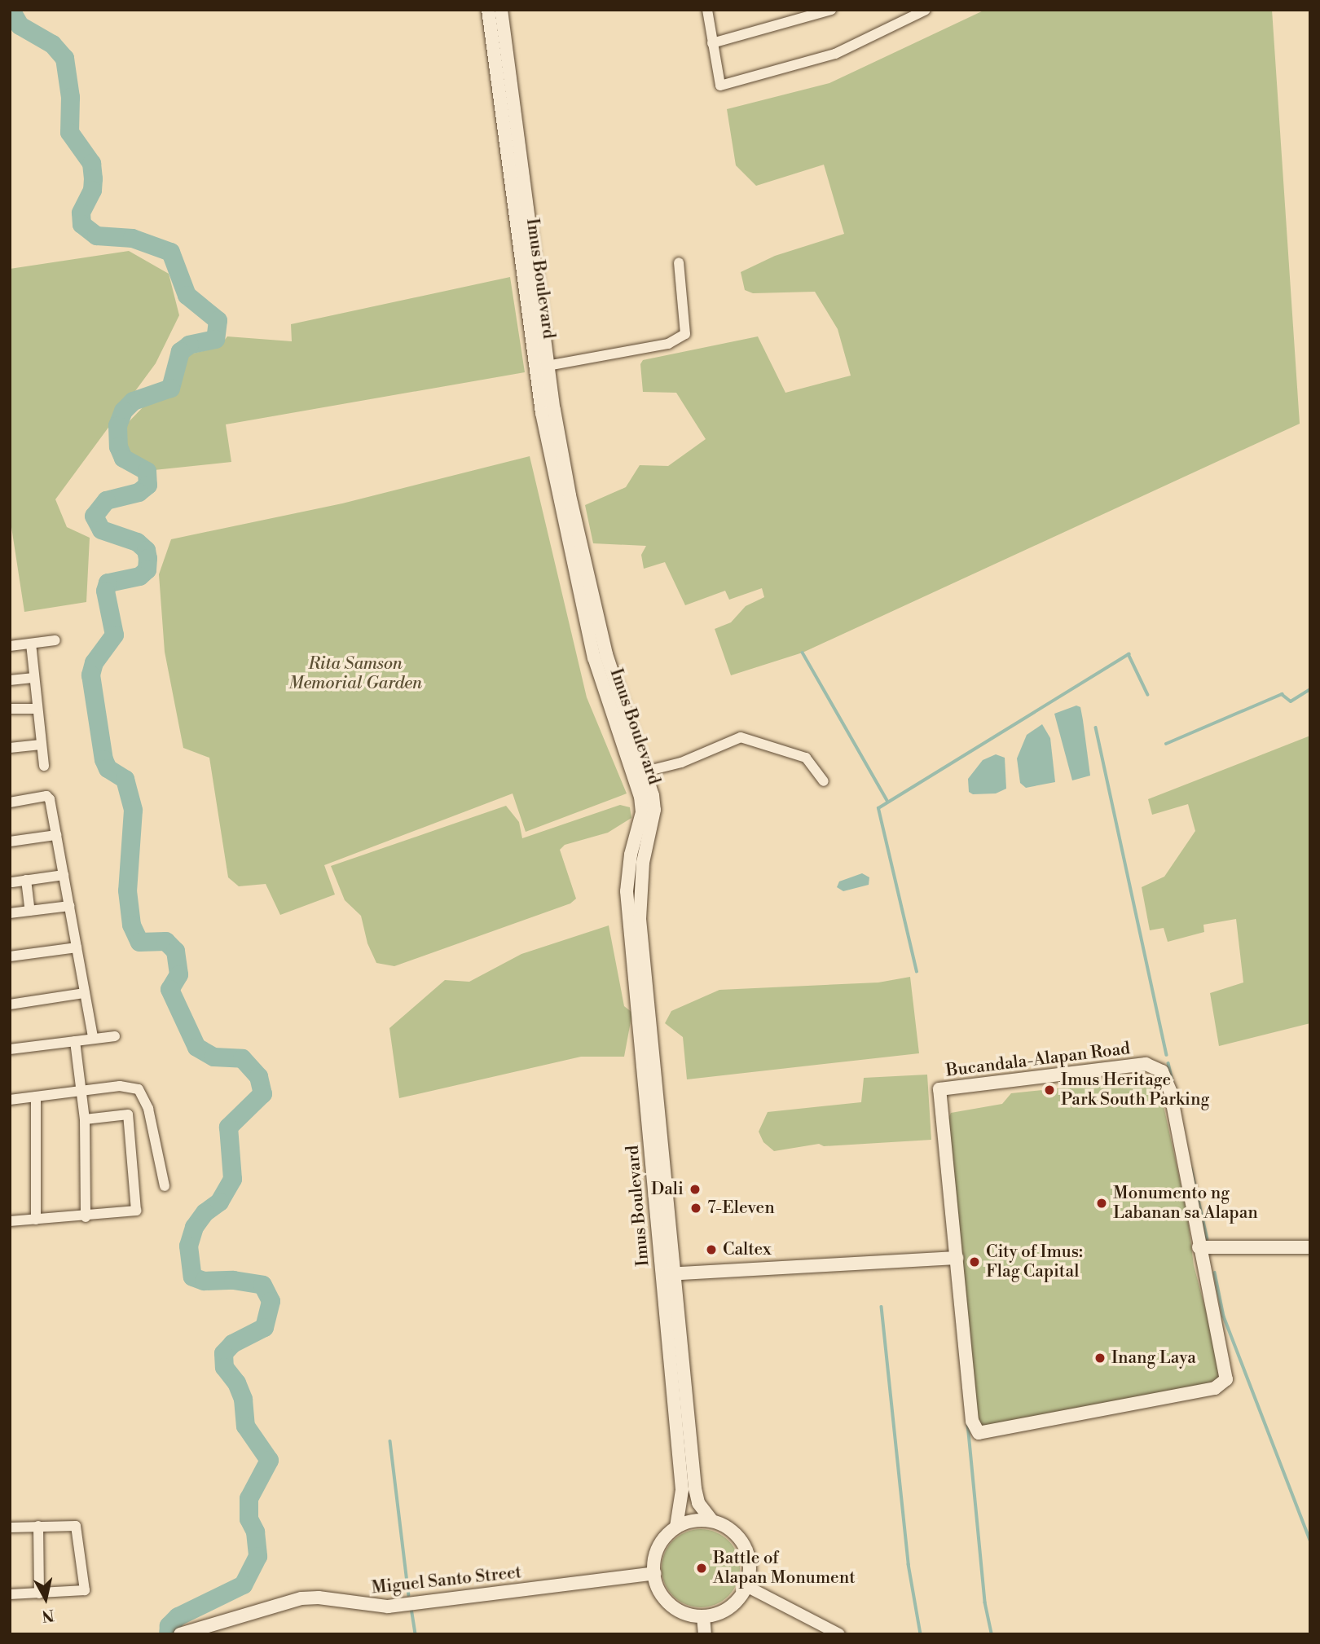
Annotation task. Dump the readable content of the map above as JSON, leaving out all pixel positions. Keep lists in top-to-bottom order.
{
  "streets": {
    "main road": ["Imus Boulevard", "Bucandala-Alapan Road", "Miguel Santo Street"]
  },
  "crossings": [
    ["Imus Boulevard", "Miguel Santo Street"]
  ],
  "parks": ["Rita Samson Memorial Garden"],
  "places": [
    "Imus Heritage Park South Parking",
    "Dali",
    "Monumento ng Labanan sa Alapan",
    "7-Eleven",
    "Caltex",
    "City of Imus: Flag Capital",
    "Inang Laya",
    "Battle of Alapan Monument"
  ],
  "north": "bottom"
}
